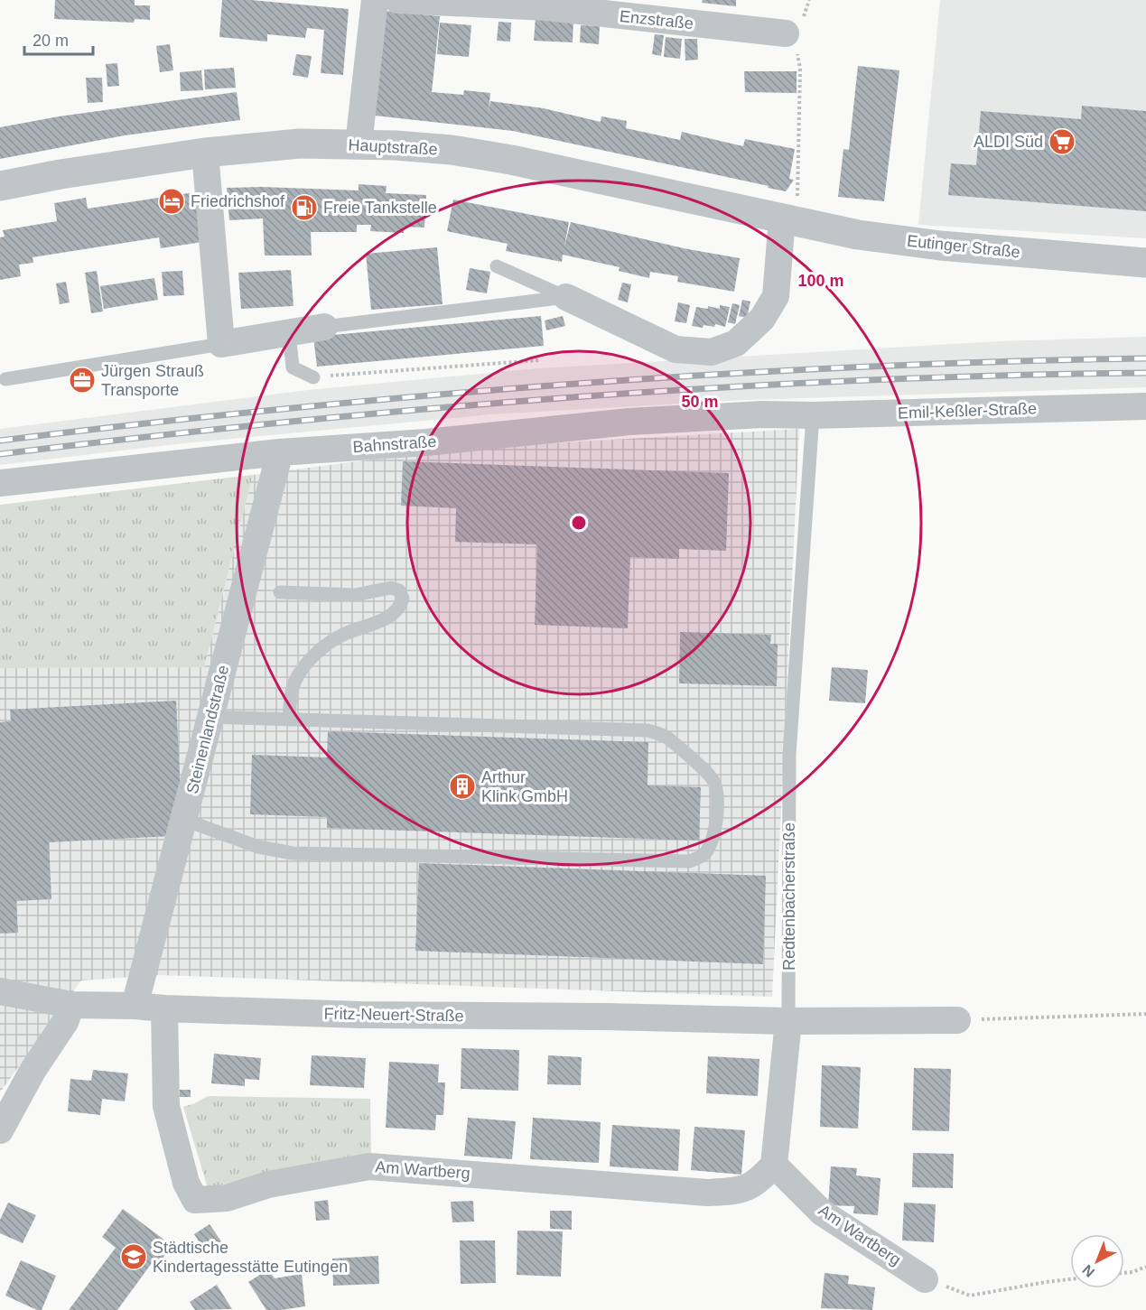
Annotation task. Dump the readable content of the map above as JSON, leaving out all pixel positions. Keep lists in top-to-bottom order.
{
  "streets": {
    "street": [
      "Enzstraße",
      "Hauptstraße",
      "Eutinger Straße",
      "Emil-Keßler-Straße",
      "Bahnstraße",
      "Steinenlandstraße",
      "Fritz-Neuert-Straße",
      "Am Wartberg"
    ],
    "lane": ["Redtenbacherstraße"]
  },
  "crossings": [
    ["Hauptstraße", "Eutinger Straße"],
    ["Emil-Keßler-Straße", "Bahnstraße"],
    ["Emil-Keßler-Straße", "Redtenbacherstraße"],
    ["Bahnstraße", "Steinenlandstraße"],
    ["Bahnstraße", "Redtenbacherstraße"],
    ["Steinenlandstraße", "Fritz-Neuert-Straße"],
    ["Redtenbacherstraße", "Fritz-Neuert-Straße"],
    ["Fritz-Neuert-Straße", "Am Wartberg"]
  ],
  "places": {
    "supermarket": ["ALDI Süd"],
    "hotel": ["Friedrichshof"],
    "fuel station": ["Freie Tankstelle"],
    "office": ["Jürgen Strauß Transporte"],
    "building": ["Arthur Klink GmbH"],
    "school or university": ["Städtische Kindertagesstätte Eutingen"]
  },
  "scale_bar": "20 m",
  "north": "bottom left",
  "rings": ["100 m", "50 m"]
}
